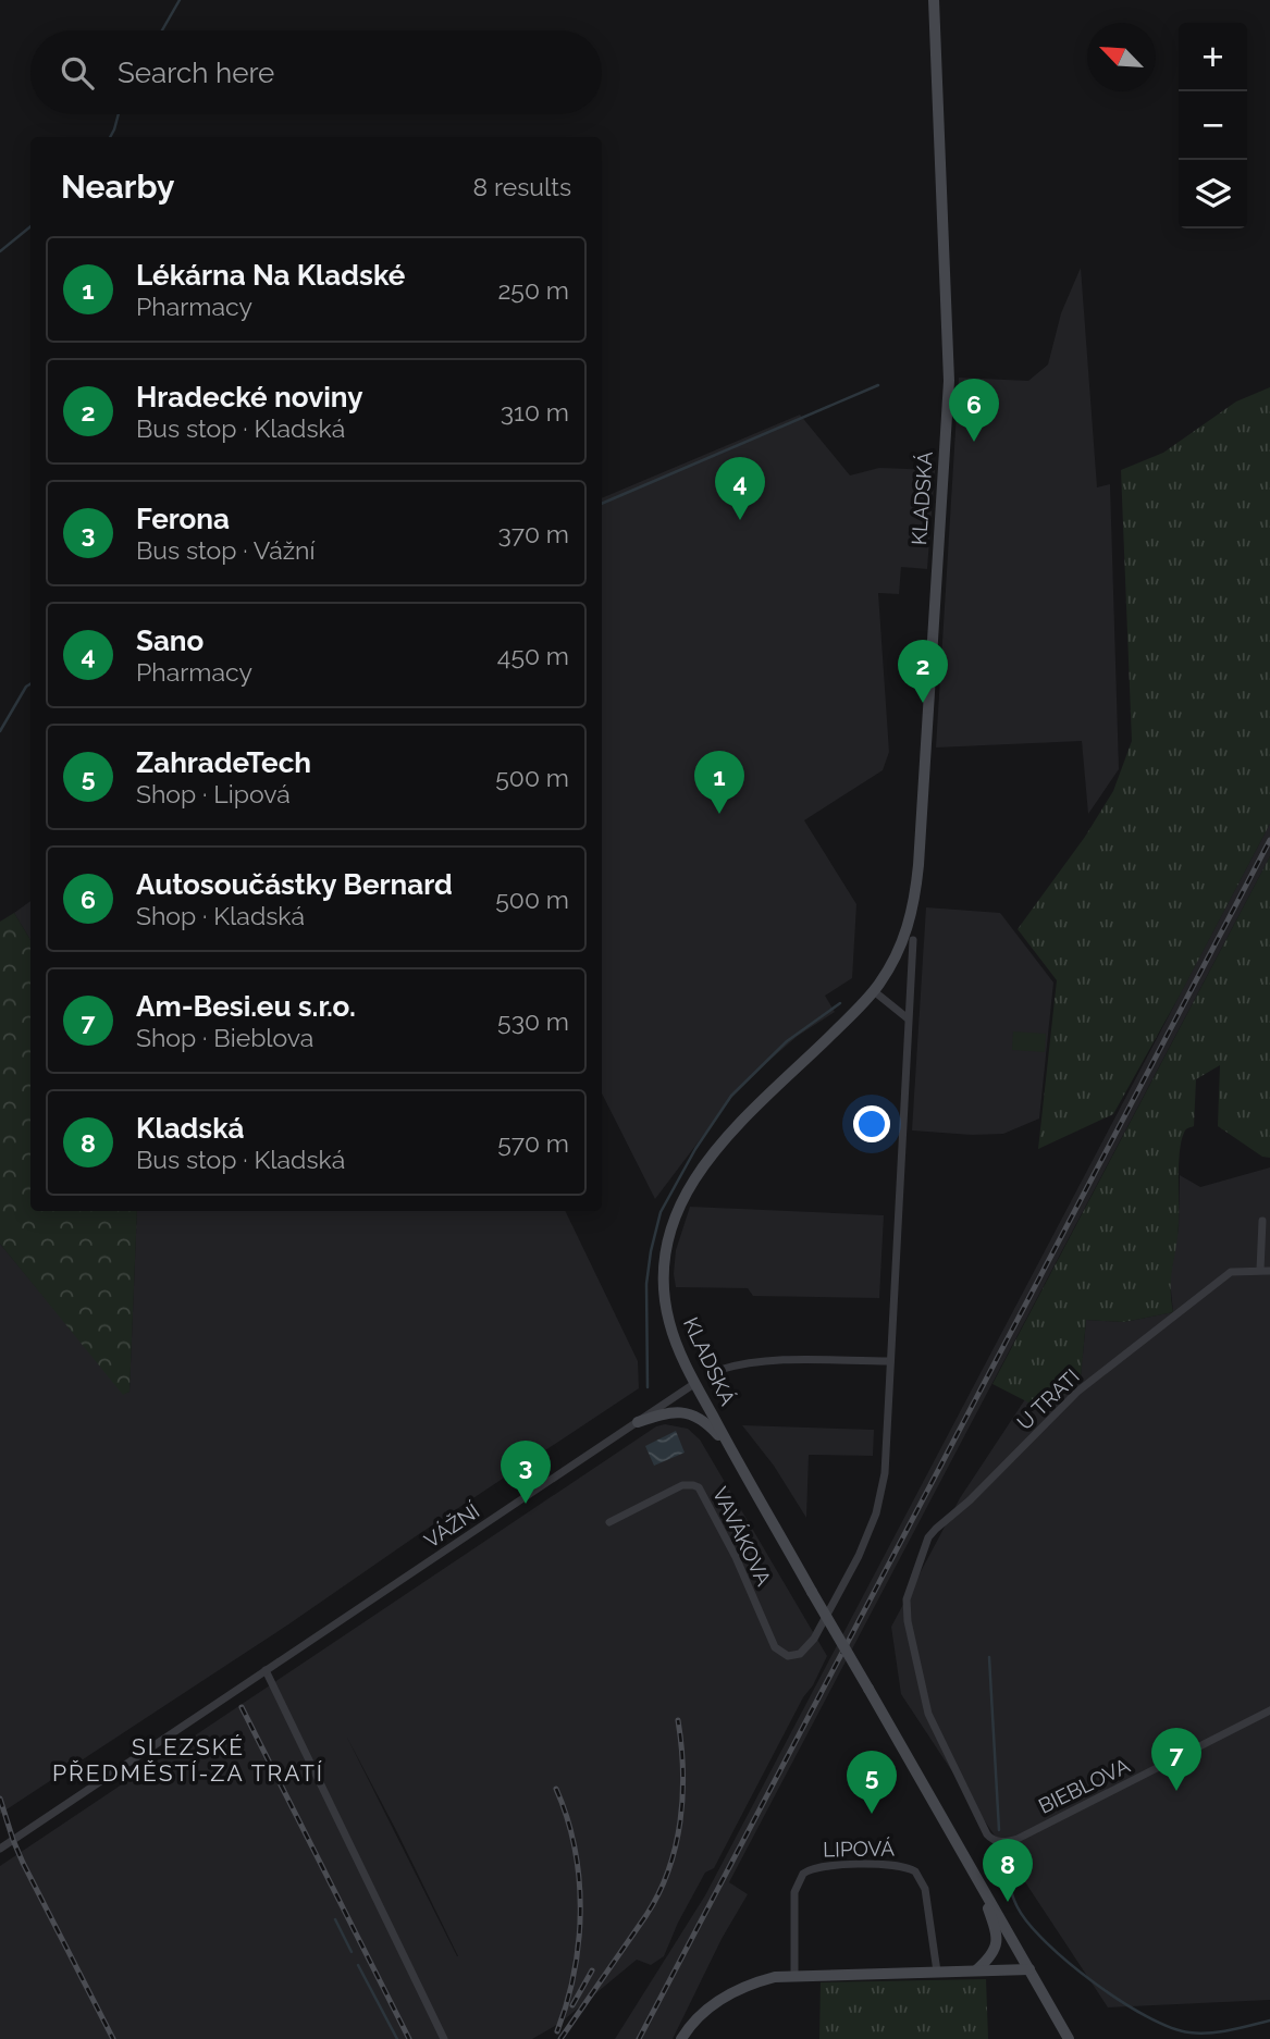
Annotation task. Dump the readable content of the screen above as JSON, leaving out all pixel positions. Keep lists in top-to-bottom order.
{
  "streets": {
    "main road": ["KLADSKÁ"],
    "street": [
      "U TRATI",
      "VÁŽNÍ",
      "VAVÁKOVA",
      "BIEBLOVA",
      "LIPOVÁ"
    ]
  },
  "crossings": [
    ["KLADSKÁ", "VÁŽNÍ"],
    ["KLADSKÁ", "VAVÁKOVA"],
    ["U TRATI", "BIEBLOVA"]
  ],
  "districts": ["SLEZSKÉ PŘEDMĚSTÍ-ZA TRATÍ"],
  "north": "top left",
  "page": {
    "map_buttons": ["+", "−"],
    "search": "Search here",
    "heading": ["Nearby", "8 results"],
    "list": [
      {
        "mark": "1",
        "name": "Lékárna Na Kladské",
        "note": "Pharmacy",
        "value": "250 m"
      },
      {
        "mark": "2",
        "name": "Hradecké noviny",
        "note": "Bus stop · Kladská",
        "value": "310 m"
      },
      {
        "mark": "3",
        "name": "Ferona",
        "note": "Bus stop · Vážní",
        "value": "370 m"
      },
      {
        "mark": "4",
        "name": "Sano",
        "note": "Pharmacy",
        "value": "450 m"
      },
      {
        "mark": "5",
        "name": "ZahradeTech",
        "note": "Shop · Lipová",
        "value": "500 m"
      },
      {
        "mark": "6",
        "name": "Autosoučástky Bernard",
        "note": "Shop · Kladská",
        "value": "500 m"
      },
      {
        "mark": "7",
        "name": "Am-Besi.eu s.r.o.",
        "note": "Shop · Bieblova",
        "value": "530 m"
      },
      {
        "mark": "8",
        "name": "Kladská",
        "note": "Bus stop · Kladská",
        "value": "570 m"
      }
    ],
    "pins": [
      "6",
      "4",
      "2",
      "1",
      "3",
      "7",
      "5",
      "8"
    ]
  }
}
